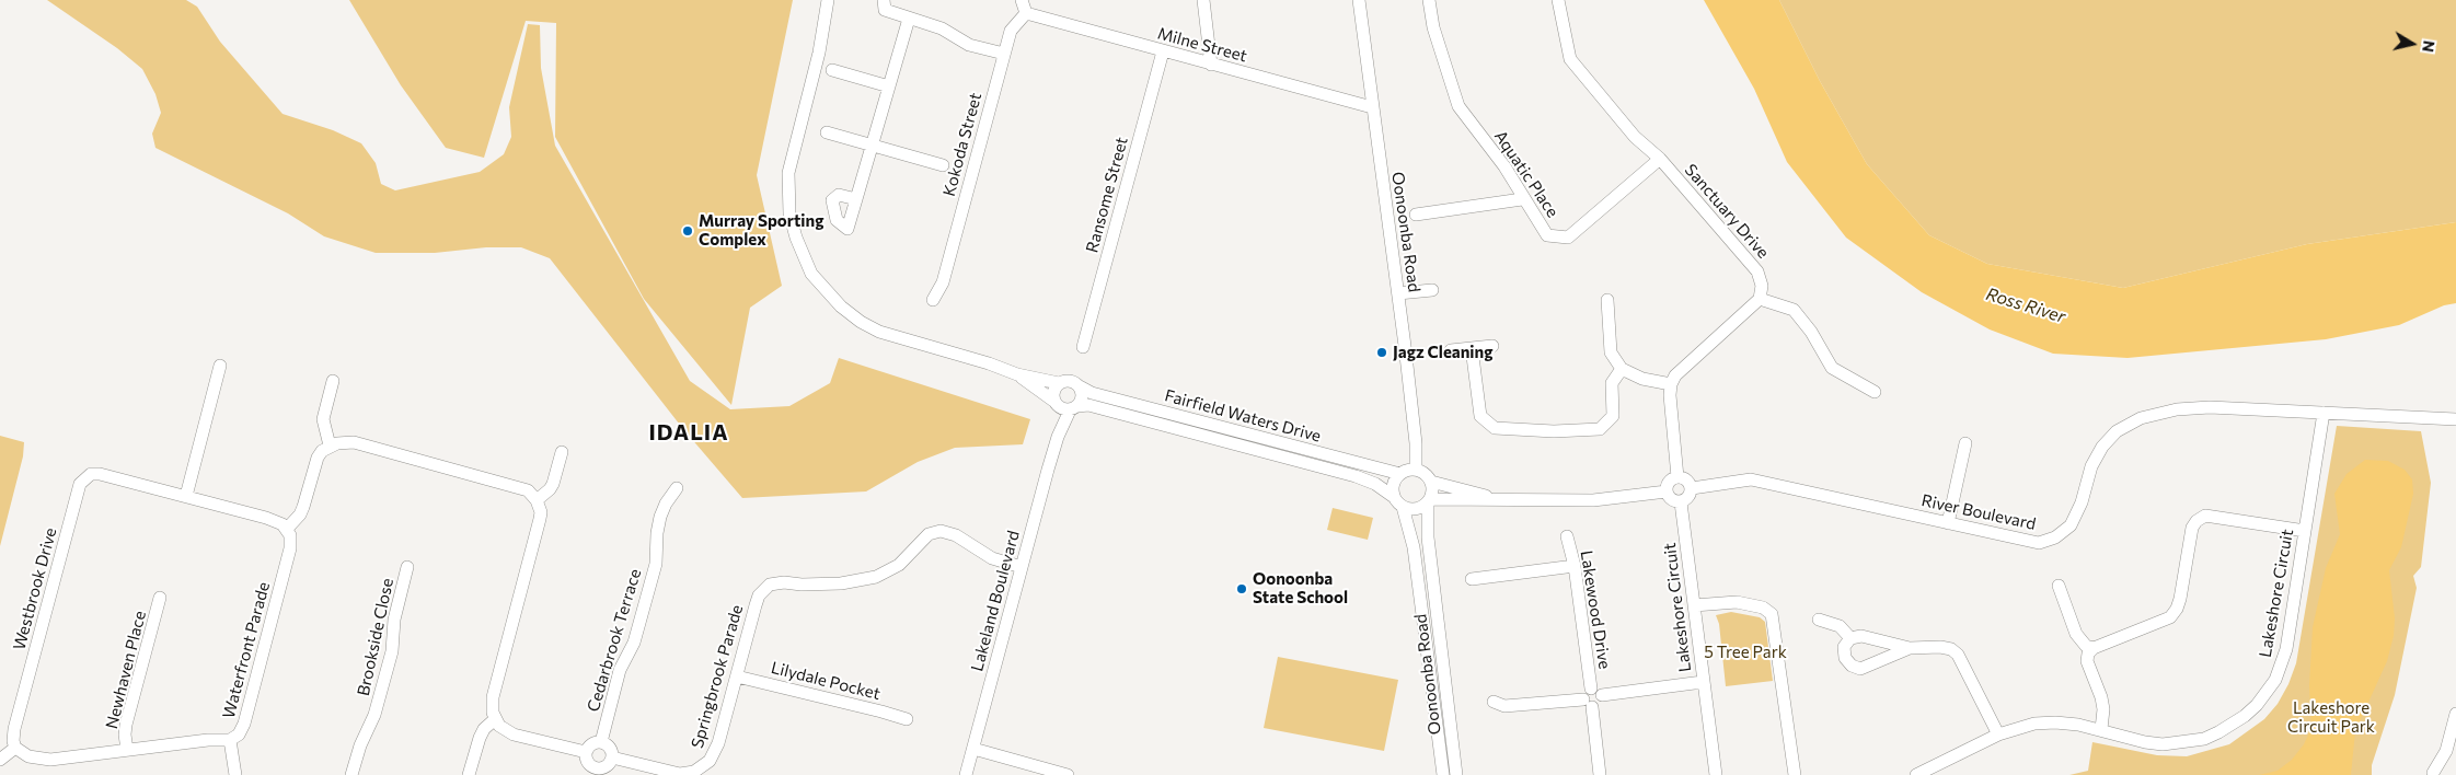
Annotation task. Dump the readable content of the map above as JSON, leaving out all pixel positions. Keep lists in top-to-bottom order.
{
  "streets": {
    "street": [
      "Milne Street",
      "Kokoda Street",
      "Aquatic Place",
      "Ransome Street",
      "Sanctuary Drive",
      "Oonoonba Road",
      "Fairfield Waters Drive",
      "River Boulevard",
      "Westbrook Drive",
      "Lakeshore Circuit",
      "Lakeland Boulevard",
      "Lakewood Drive",
      "Brookside Close",
      "Cedarbrook Terrace",
      "Waterfront Parade",
      "Newhaven Place",
      "Springbrook Parade",
      "Lilydale Pocket"
    ]
  },
  "crossings": [
    ["Milne Street", "Kokoda Street"],
    ["Milne Street", "Ransome Street"],
    ["Milne Street", "Oonoonba Road"],
    ["Aquatic Place", "Sanctuary Drive"],
    ["Oonoonba Road", "Fairfield Waters Drive"],
    ["Fairfield Waters Drive", "Lakeland Boulevard"],
    ["River Boulevard", "Lakeshore Circuit"],
    ["Lakeland Boulevard", "Springbrook Parade"],
    ["Cedarbrook Terrace", "Springbrook Parade"],
    ["Springbrook Parade", "Lilydale Pocket"]
  ],
  "districts": ["IDALIA"],
  "water": ["Ross River"],
  "parks": ["5 Tree Park", "Lakeshore Circuit Park"],
  "places": ["Murray Sporting Complex", "Jagz Cleaning", "Oonoonba State School"],
  "north": "right"
}
